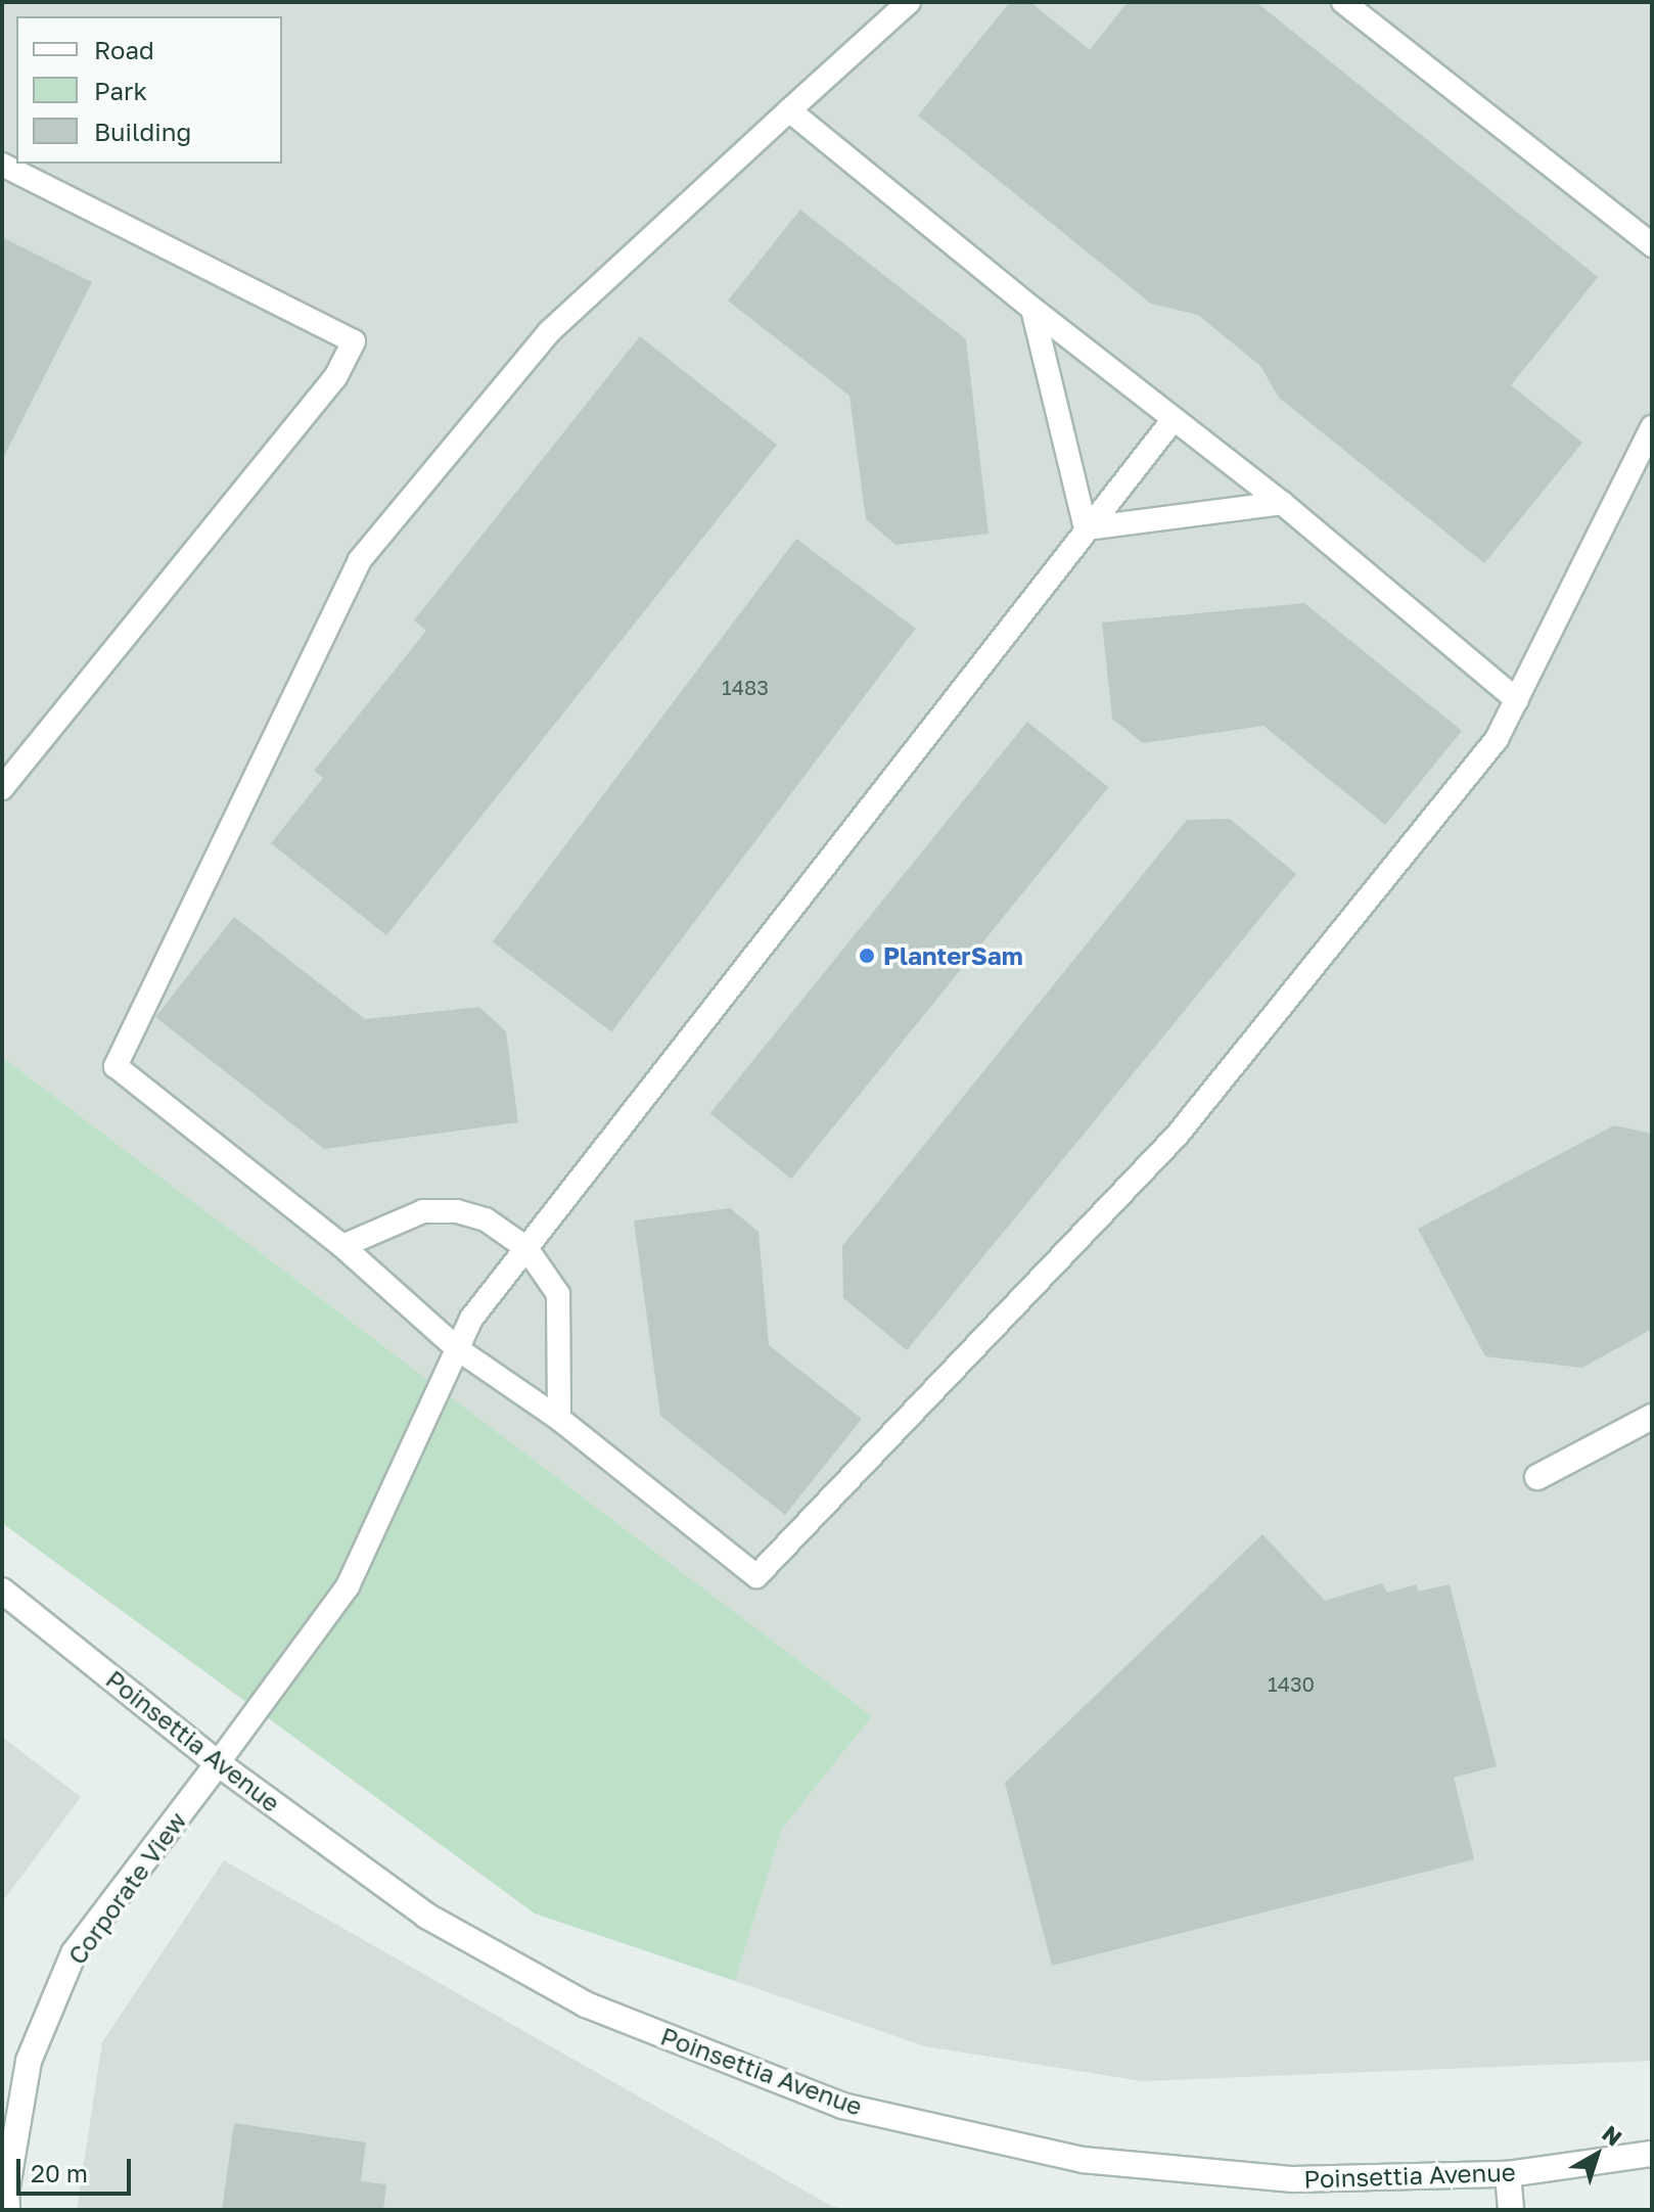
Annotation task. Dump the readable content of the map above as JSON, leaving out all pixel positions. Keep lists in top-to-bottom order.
{
  "streets": {
    "main road": ["Poinsettia Avenue", "Corporate View"]
  },
  "crossings": [
    ["Poinsettia Avenue", "Corporate View"]
  ],
  "places": ["PlanterSam"],
  "house_numbers": ["1483", "1430"],
  "legend": ["Road", "Park", "Building"],
  "scale_bar": "20 m",
  "north": "top right"
}
